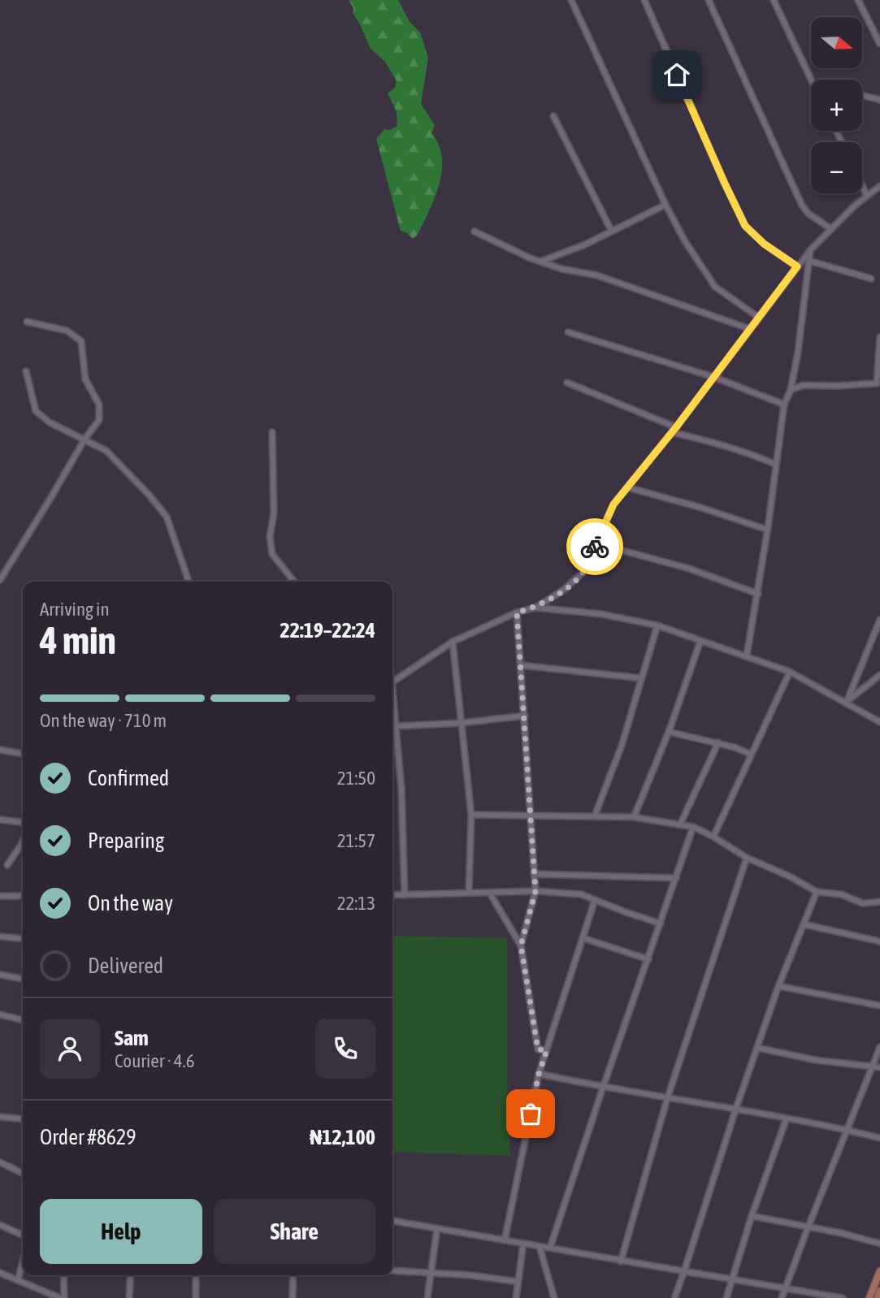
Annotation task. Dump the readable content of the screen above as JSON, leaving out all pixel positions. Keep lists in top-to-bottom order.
{
  "north": "right",
  "page": {
    "map_buttons": ["+", "−"],
    "heading": ["4 min", "Arriving in", "22:19–22:24"],
    "panel": [
      "Sam",
      "Courier · 4.6",
      "Order #8629",
      "₦12,100"
    ],
    "bar": "On the way · 710 m",
    "list": [
      ["Confirmed", "21:50"],
      ["Preparing", "21:57"],
      ["On the way", "22:13"],
      "Delivered"
    ],
    "buttons": ["Help", "Share"]
  }
}
